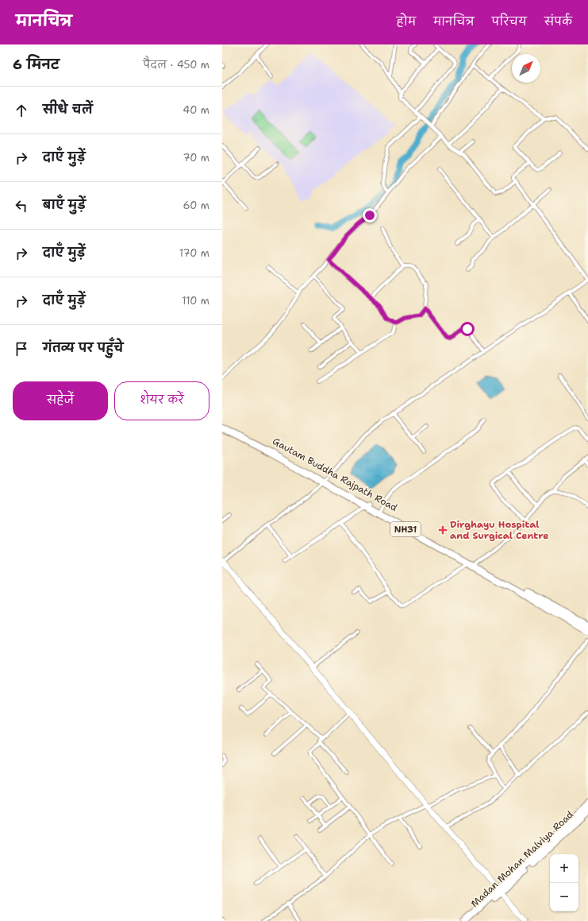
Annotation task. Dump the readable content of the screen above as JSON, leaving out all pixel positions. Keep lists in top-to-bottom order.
{
  "streets": {
    "highway": ["Gautam Buddha Rajpath Road", "NH31", "Madan Mohan Malviya Road"]
  },
  "crossings": [
    ["Gautam Buddha Rajpath Road", "NH31"]
  ],
  "places": {
    "health": ["Dirghayu Hospital and Surgical Centre"]
  },
  "north": "top right",
  "page": {
    "header": "मानचित्र",
    "nav": [
      "होम",
      "मानचित्र",
      "परिचय",
      "संपर्क"
    ],
    "heading": ["6 मिनट", "पैदल · 450 m"],
    "list": [
      ["सीधे चलें", "40 m"],
      ["दाएँ मुड़ें", "70 m"],
      ["बाएँ मुड़ें", "60 m"],
      ["दाएँ मुड़ें", "170 m"],
      ["दाएँ मुड़ें", "110 m"],
      "गंतव्य पर पहुँचे"
    ],
    "buttons": ["सहेजें", "शेयर करें"],
    "map_buttons": ["+", "−"]
  }
}
